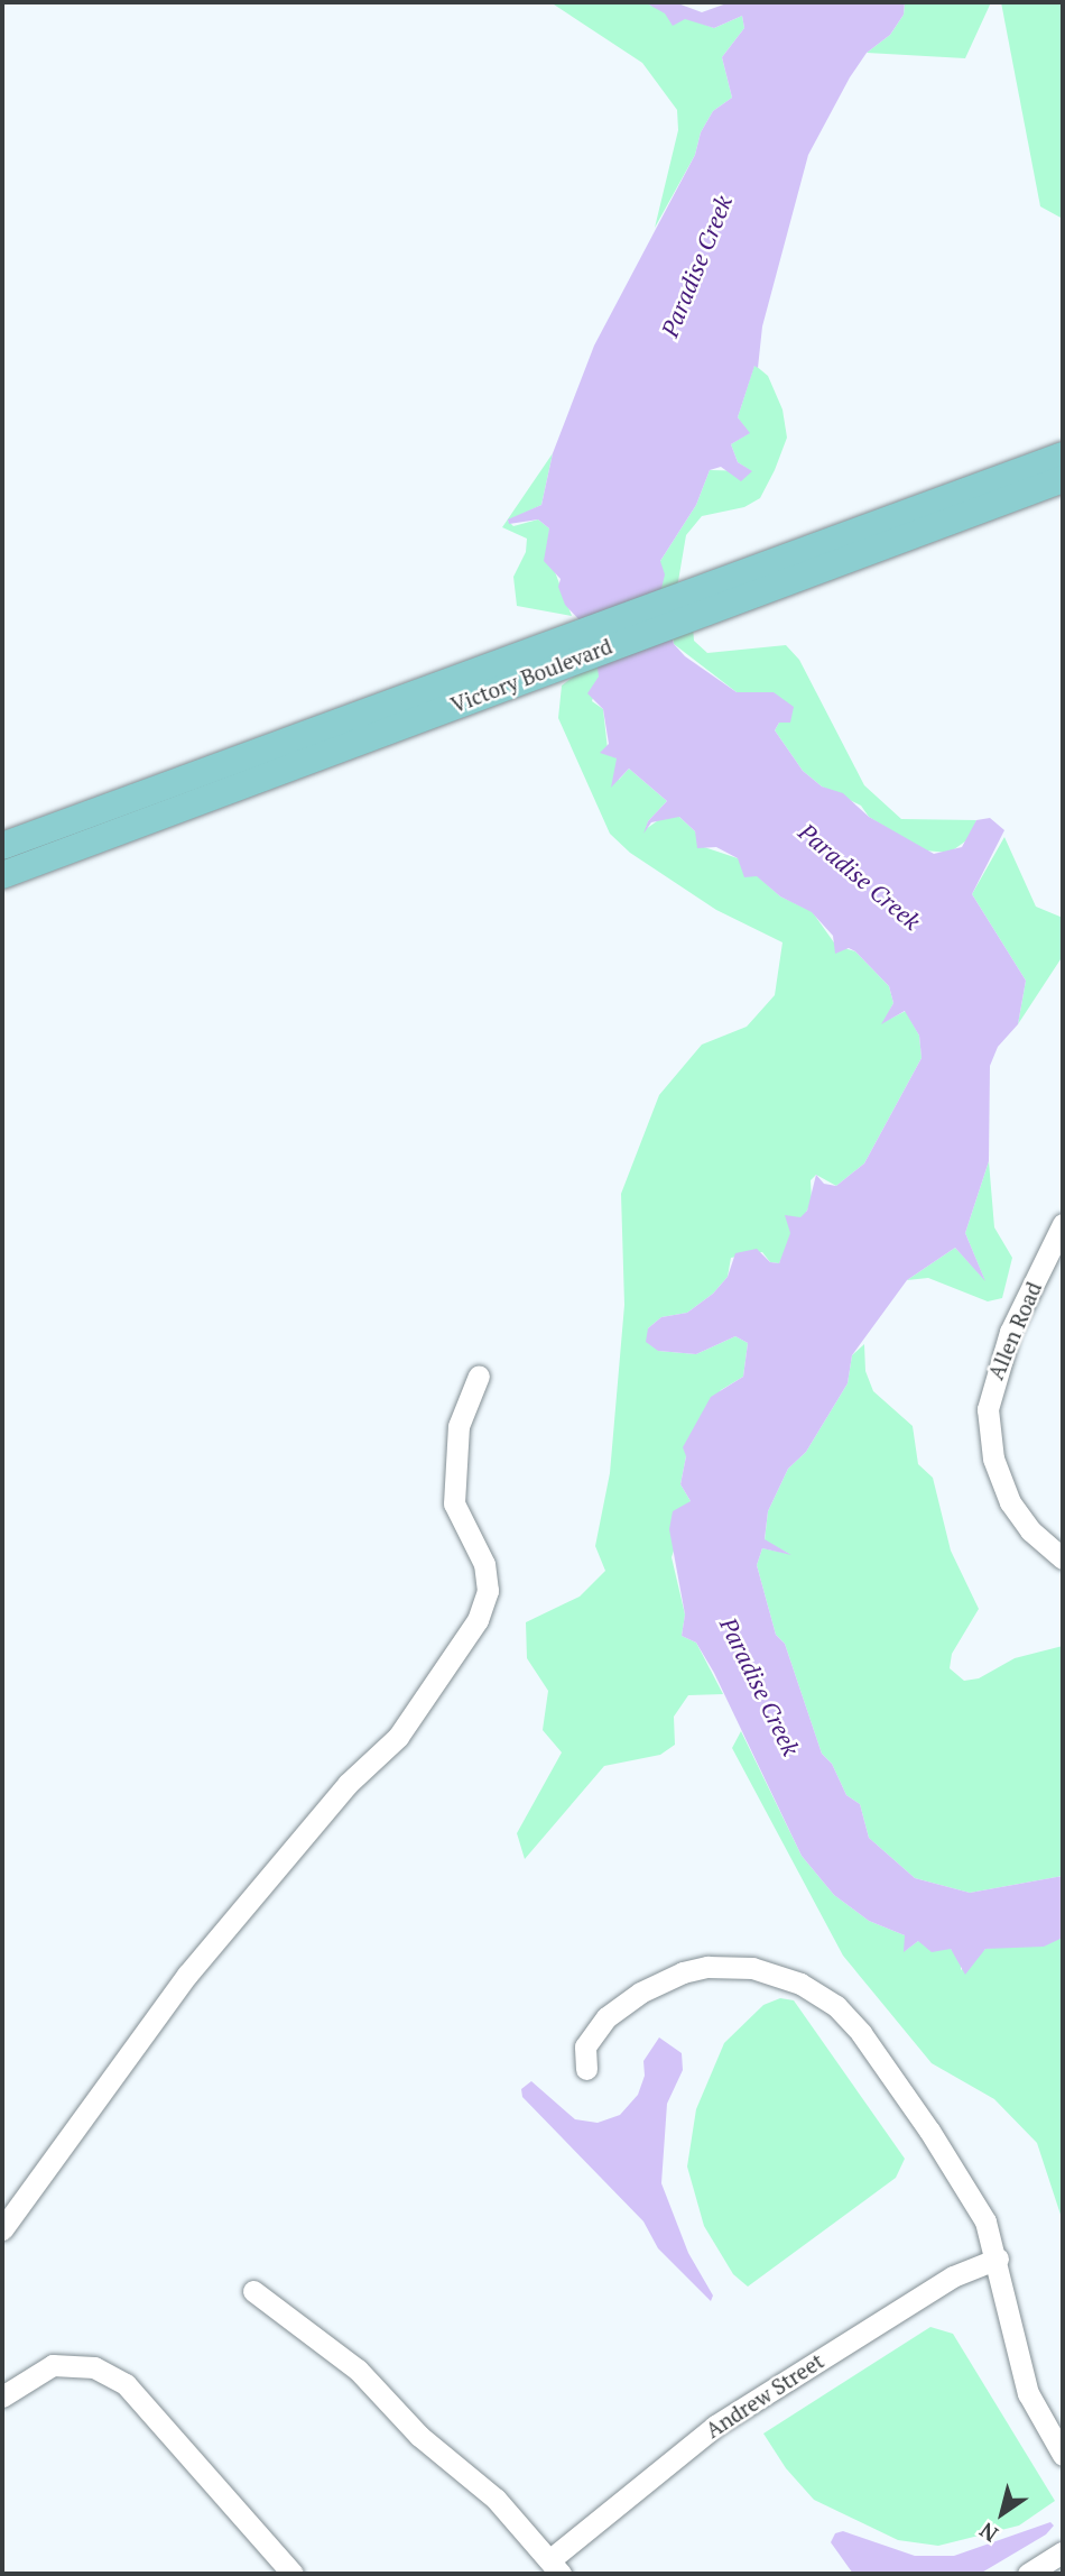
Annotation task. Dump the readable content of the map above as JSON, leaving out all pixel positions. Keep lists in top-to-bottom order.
{
  "streets": {
    "main road": ["Victory Boulevard"],
    "street": ["Allen Road", "Andrew Street"]
  },
  "water": ["Paradise Creek"],
  "north": "bottom left"
}
